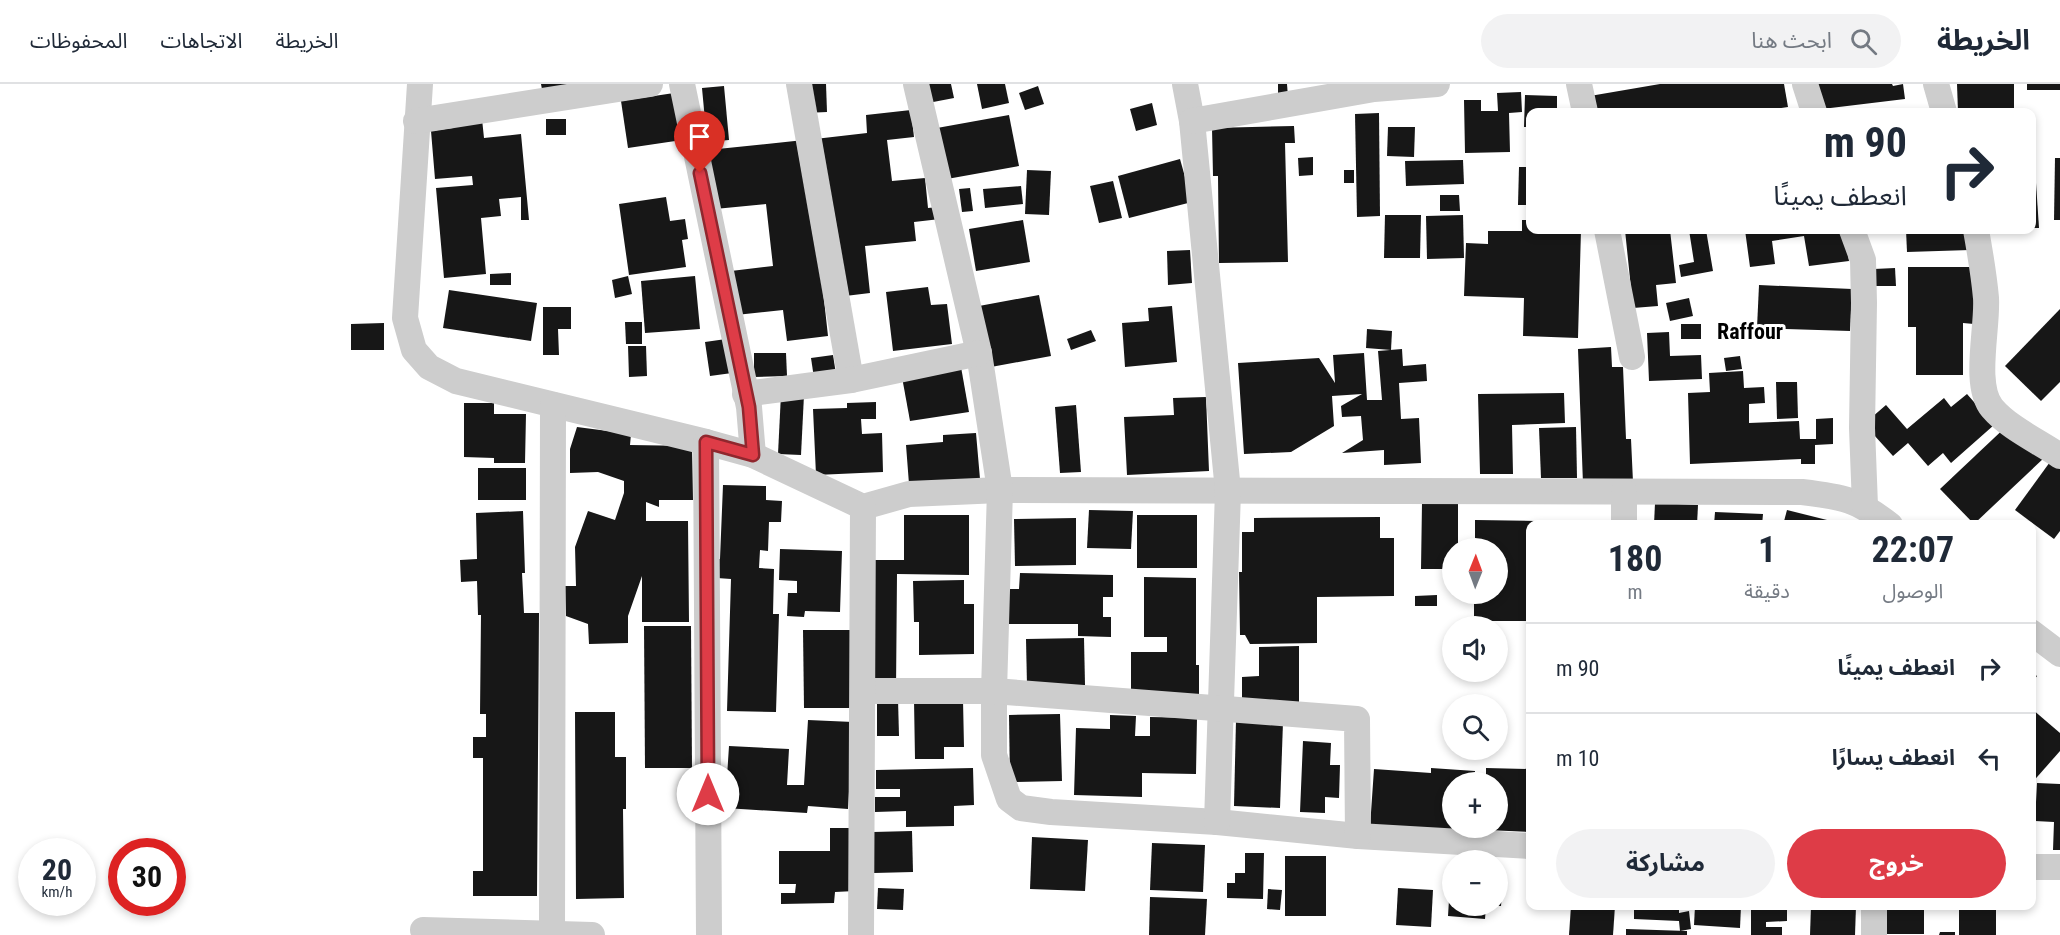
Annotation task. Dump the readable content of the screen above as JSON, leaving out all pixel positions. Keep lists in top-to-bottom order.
{
  "districts": ["Raffour"],
  "north": "top",
  "page": {
    "header": "الخريطة",
    "search": "ابحث هنا",
    "nav": ["الخريطة", "الاتجاهات", "المحفوظات"],
    "turn": ["90 m", "انعطف يمينًا"],
    "eta": [
      "22:07",
      "الوصول",
      "1",
      "دقيقة",
      "180",
      "m"
    ],
    "map_buttons": ["+", "−"],
    "list": [
      {
        "name": "انعطف يمينًا",
        "value": "90 m"
      },
      {
        "name": "انعطف يسارًا",
        "value": "10 m"
      }
    ],
    "buttons": ["خروج", "مشاركة"],
    "speed": "20 km/h",
    "limit": "30"
  }
}
